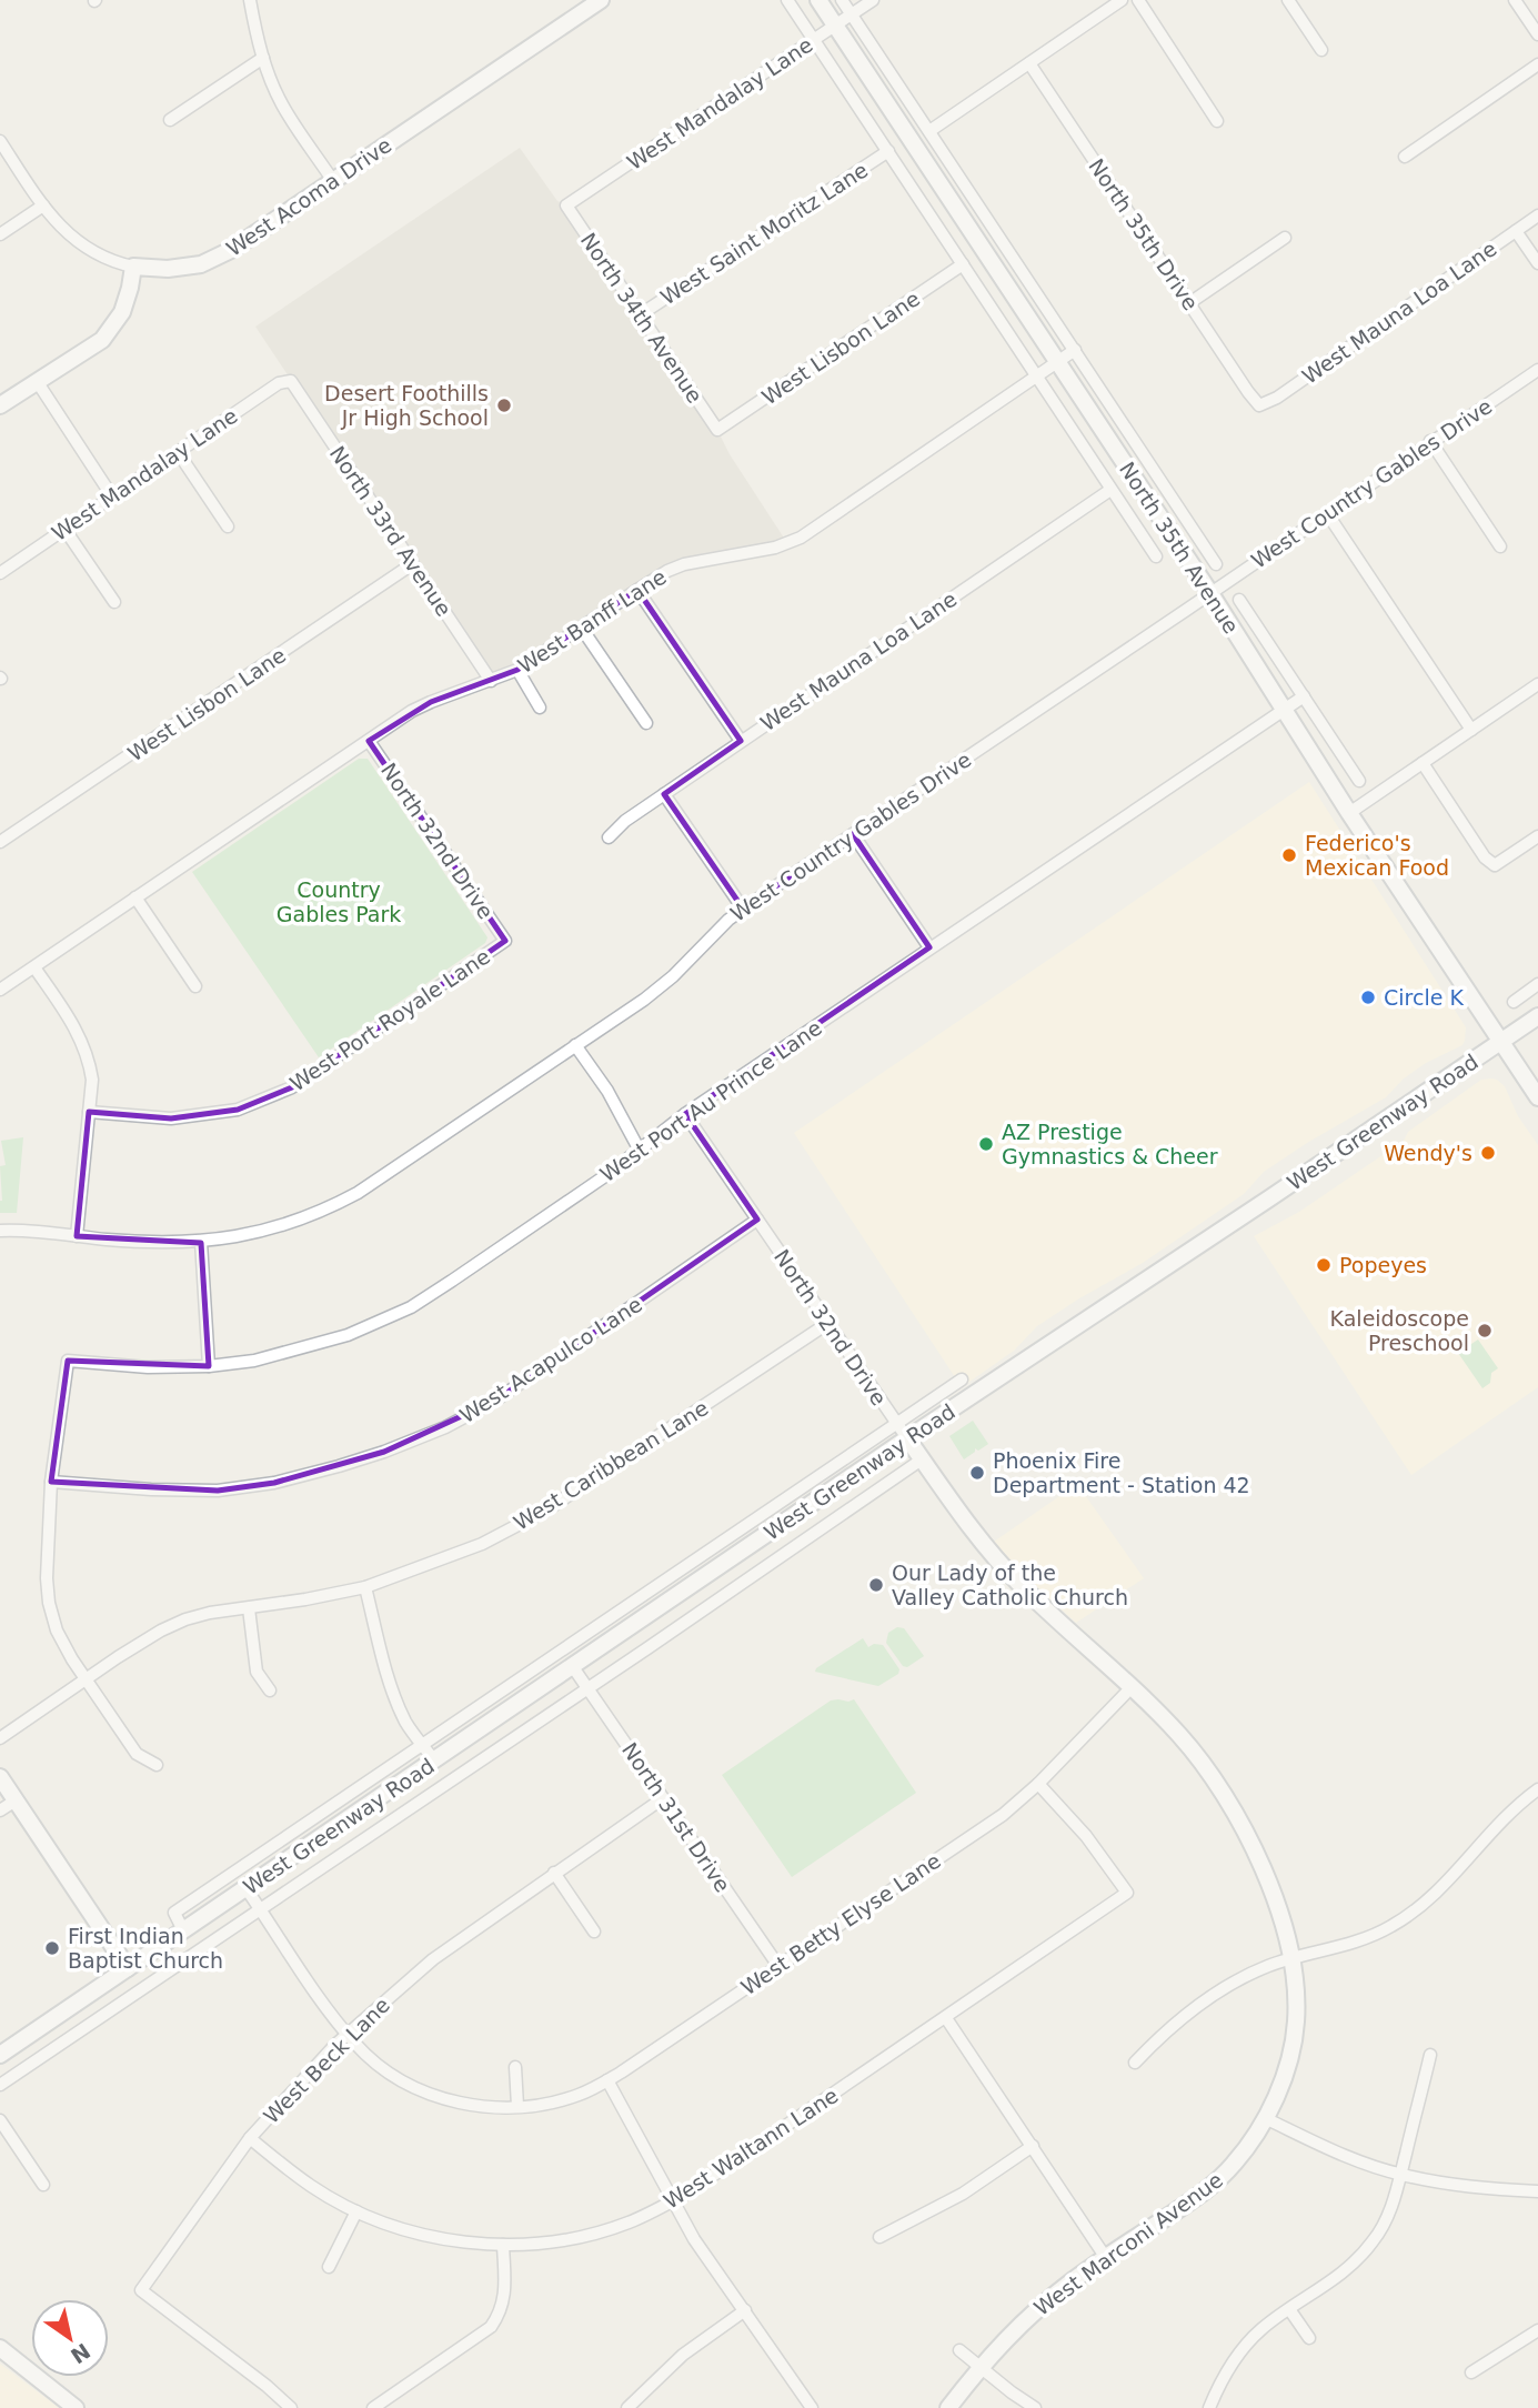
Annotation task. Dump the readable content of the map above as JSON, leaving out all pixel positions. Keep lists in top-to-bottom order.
{
  "streets": {
    "main road": [
      "West Acoma Drive",
      "North 35th Avenue",
      "North 32nd Drive",
      "West Greenway Road",
      "West Marconi Avenue"
    ],
    "street": [
      "West Mandalay Lane",
      "West Saint Moritz Lane",
      "North 35th Drive",
      "West Mauna Loa Lane",
      "North 34th Avenue",
      "West Lisbon Lane",
      "West Country Gables Drive",
      "North 33rd Avenue",
      "West Banff Lane",
      "West Port Royale Lane",
      "West Port Au Prince Lane",
      "West Acapulco Lane",
      "West Caribbean Lane",
      "North 31st Drive",
      "West Betty Elyse Lane",
      "West Beck Lane",
      "West Waltann Lane"
    ]
  },
  "crossings": [
    ["West Mandalay Lane", "North 34th Avenue"],
    ["West Mandalay Lane", "North 33rd Avenue"],
    ["West Mandalay Lane", "North 35th Avenue"],
    ["West Saint Moritz Lane", "North 34th Avenue"],
    ["West Saint Moritz Lane", "North 35th Avenue"],
    ["North 35th Drive", "West Mauna Loa Lane"],
    ["West Mauna Loa Lane", "North 35th Avenue"],
    ["North 34th Avenue", "West Lisbon Lane"],
    ["West Lisbon Lane", "North 33rd Avenue"],
    ["West Lisbon Lane", "North 35th Avenue"],
    ["West Country Gables Drive", "North 35th Avenue"],
    ["North 33rd Avenue", "West Banff Lane"],
    ["North 35th Avenue", "West Banff Lane"],
    ["North 35th Avenue", "West Port Au Prince Lane"],
    ["North 35th Avenue", "West Greenway Road"],
    ["West Banff Lane", "North 32nd Drive"],
    ["North 32nd Drive", "West Port Royale Lane"],
    ["North 32nd Drive", "West Port Au Prince Lane"],
    ["North 32nd Drive", "West Greenway Road"],
    ["North 32nd Drive", "West Acapulco Lane"],
    ["North 32nd Drive", "West Caribbean Lane"],
    ["North 32nd Drive", "West Betty Elyse Lane"],
    ["North 32nd Drive", "West Marconi Avenue"],
    ["West Port Au Prince Lane", "West Acapulco Lane"],
    ["West Greenway Road", "North 31st Drive"],
    ["West Greenway Road", "West Betty Elyse Lane"],
    ["North 31st Drive", "West Betty Elyse Lane"],
    ["North 31st Drive", "West Beck Lane"],
    ["West Betty Elyse Lane", "West Beck Lane"],
    ["West Betty Elyse Lane", "West Waltann Lane"],
    ["West Beck Lane", "West Waltann Lane"]
  ],
  "parks": ["Country Gables Park"],
  "places": [
    "Desert Foothills Jr High School",
    "Federico's Mexican Food",
    "Circle K",
    "AZ Prestige Gymnastics & Cheer",
    "Wendy's",
    "Popeyes",
    "Kaleidoscope Preschool",
    "Phoenix Fire Department - Station 42",
    "Our Lady of the Valley Catholic Church",
    "First Indian Baptist Church"
  ],
  "north": "bottom right"
}
